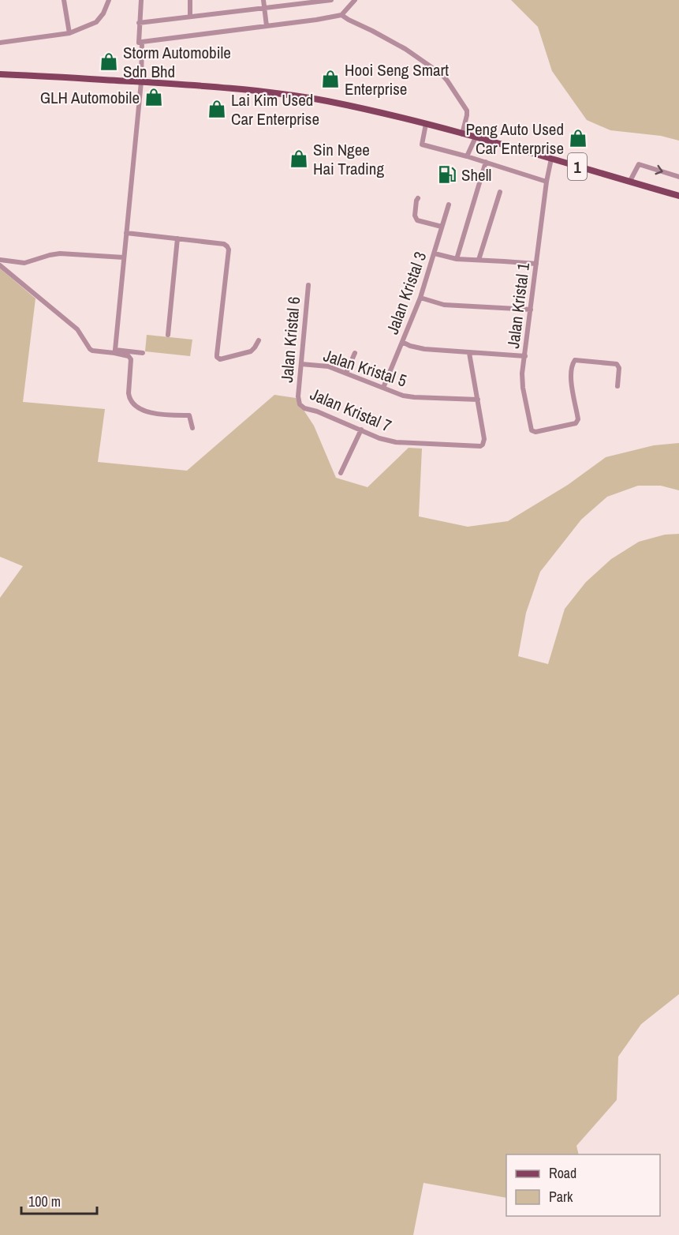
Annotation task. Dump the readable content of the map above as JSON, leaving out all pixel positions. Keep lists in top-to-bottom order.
{
  "streets": {
    "main road": ["1"],
    "street": [
      "Jalan Kristal 3",
      "Jalan Kristal 1",
      "Jalan Kristal 6",
      "Jalan Kristal 5",
      "Jalan Kristal 7"
    ]
  },
  "crossings": [
    ["1", "Jalan Kristal 1"],
    ["Jalan Kristal 3", "Jalan Kristal 5"],
    ["Jalan Kristal 6", "Jalan Kristal 5"],
    ["Jalan Kristal 6", "Jalan Kristal 7"],
    ["Jalan Kristal 5", "Jalan Kristal 7"]
  ],
  "places": {
    "shop": [
      "Storm Automobile Sdn Bhd",
      "Hooi Seng Smart Enterprise",
      "GLH Automobile",
      "Lai Kim Used Car Enterprise",
      "Peng Auto Used Car Enterprise",
      "Sin Ngee Hai Trading"
    ],
    "fuel station": ["Shell"]
  },
  "legend": ["Road", "Park"],
  "scale_bar": "100 m"
}
